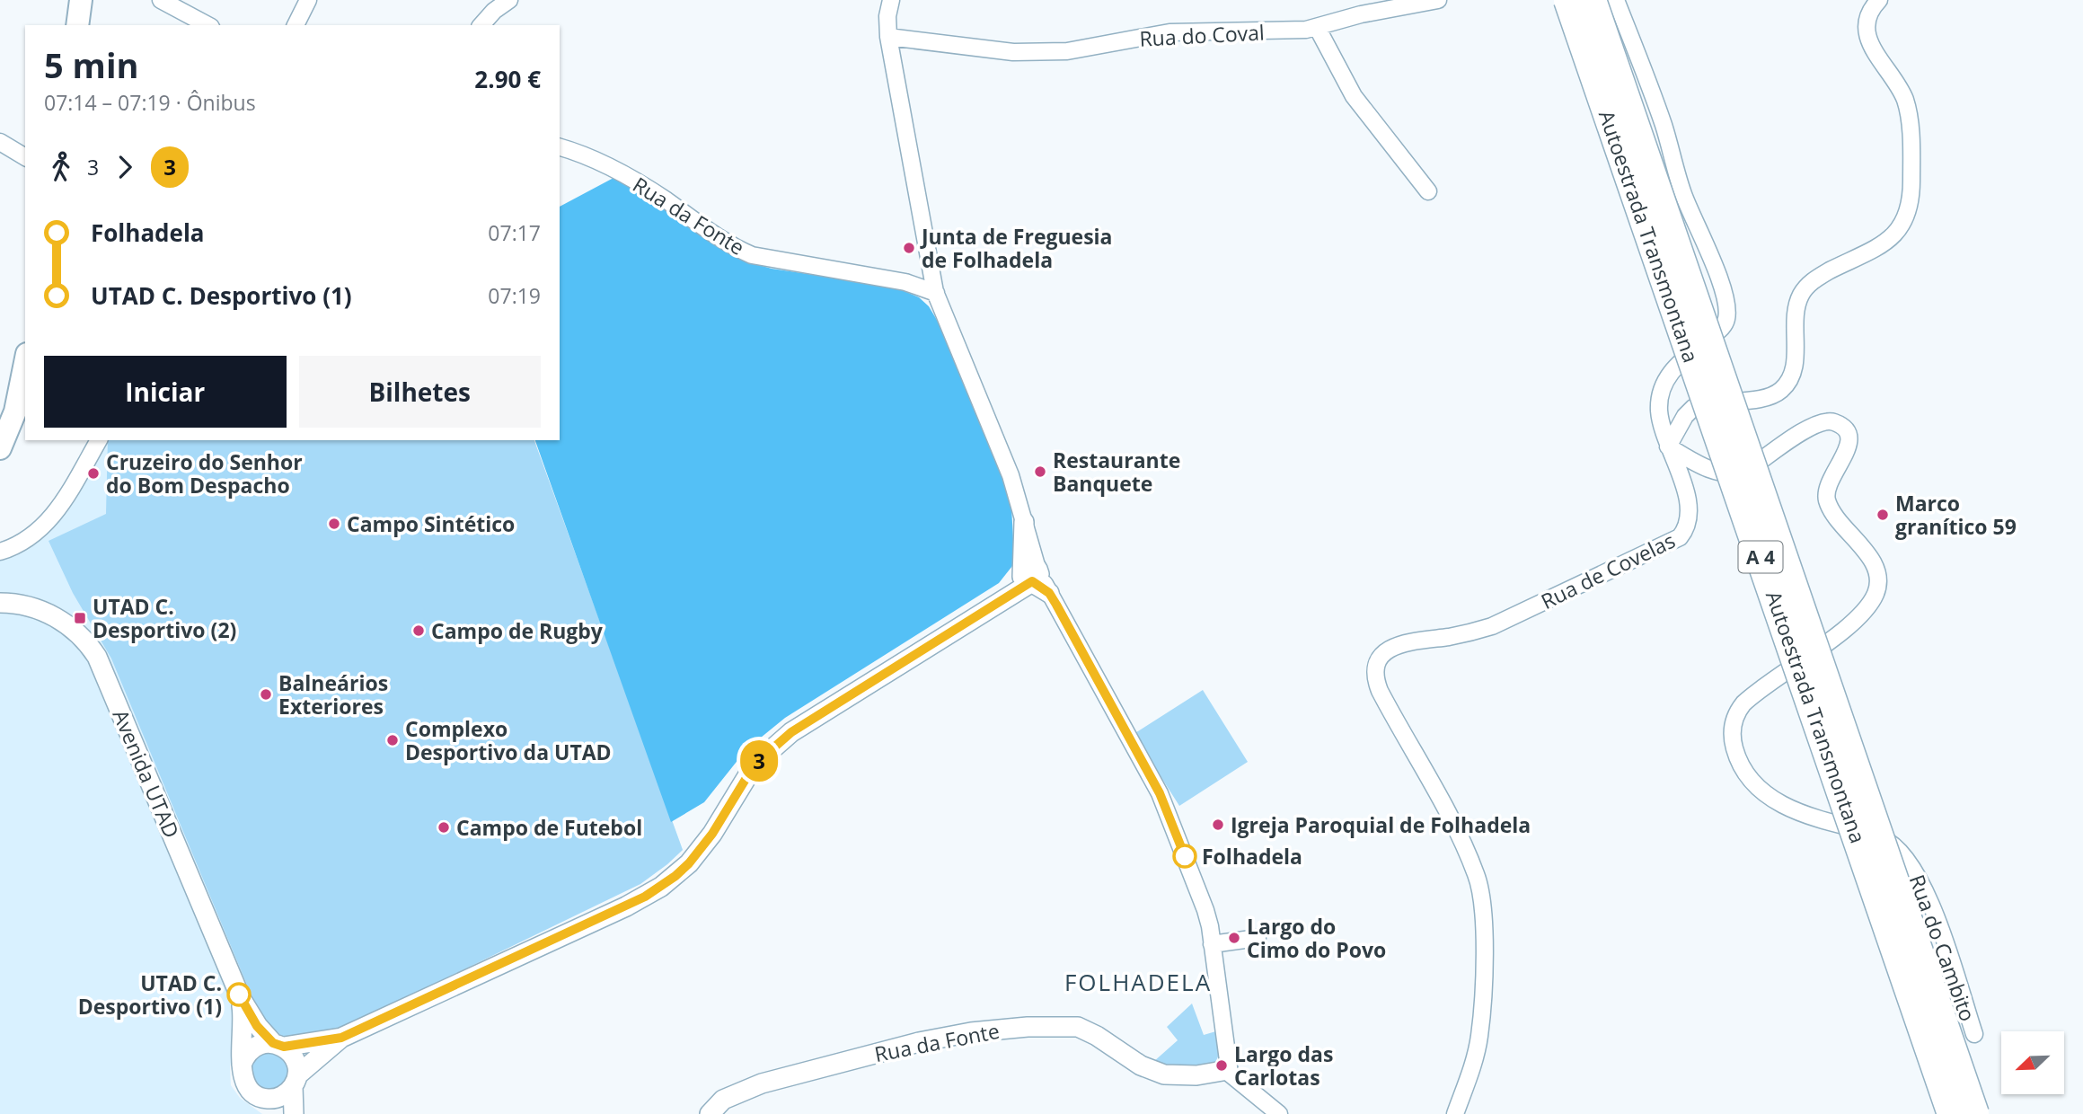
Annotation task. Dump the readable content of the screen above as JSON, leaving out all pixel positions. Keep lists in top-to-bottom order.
{
  "streets": {
    "highway": ["Autoestrada Transmontana", "A 4"],
    "street": [
      "Rua do Coval",
      "Rua da Fonte",
      "Rua de Covelas",
      "Avenida UTAD",
      "Rua do Cambito"
    ]
  },
  "crossings": [
    ["Rua de Covelas", "Rua do Cambito"]
  ],
  "districts": ["FOLHADELA"],
  "places": {
    "other": [
      "Junta de Freguesia de Folhadela",
      "Restaurante Banquete",
      "Cruzeiro do Senhor do Bom Despacho",
      "Marco granítico 59",
      "Campo Sintético",
      "Campo de Rugby",
      "Balneários Exteriores",
      "Complexo Desportivo da UTAD",
      "Igreja Paroquial de Folhadela",
      "Campo de Futebol",
      "Folhadela",
      "Largo do Cimo do Povo",
      "UTAD C. Desportivo (1)",
      "Largo das Carlotas"
    ],
    "transit": ["UTAD C. Desportivo (2)"]
  },
  "lines": ["bus line 3"],
  "north": "bottom left",
  "page": {
    "on_map": "3",
    "heading": ["5 min", "07:14 – 07:19 · Ônibus", "2.90 €"],
    "legs": ["3", "3"],
    "list": [
      {
        "name": "Folhadela",
        "value": "07:17"
      },
      {
        "name": "UTAD C. Desportivo (1)",
        "value": "07:19"
      }
    ],
    "buttons": ["Iniciar", "Bilhetes"]
  }
}
